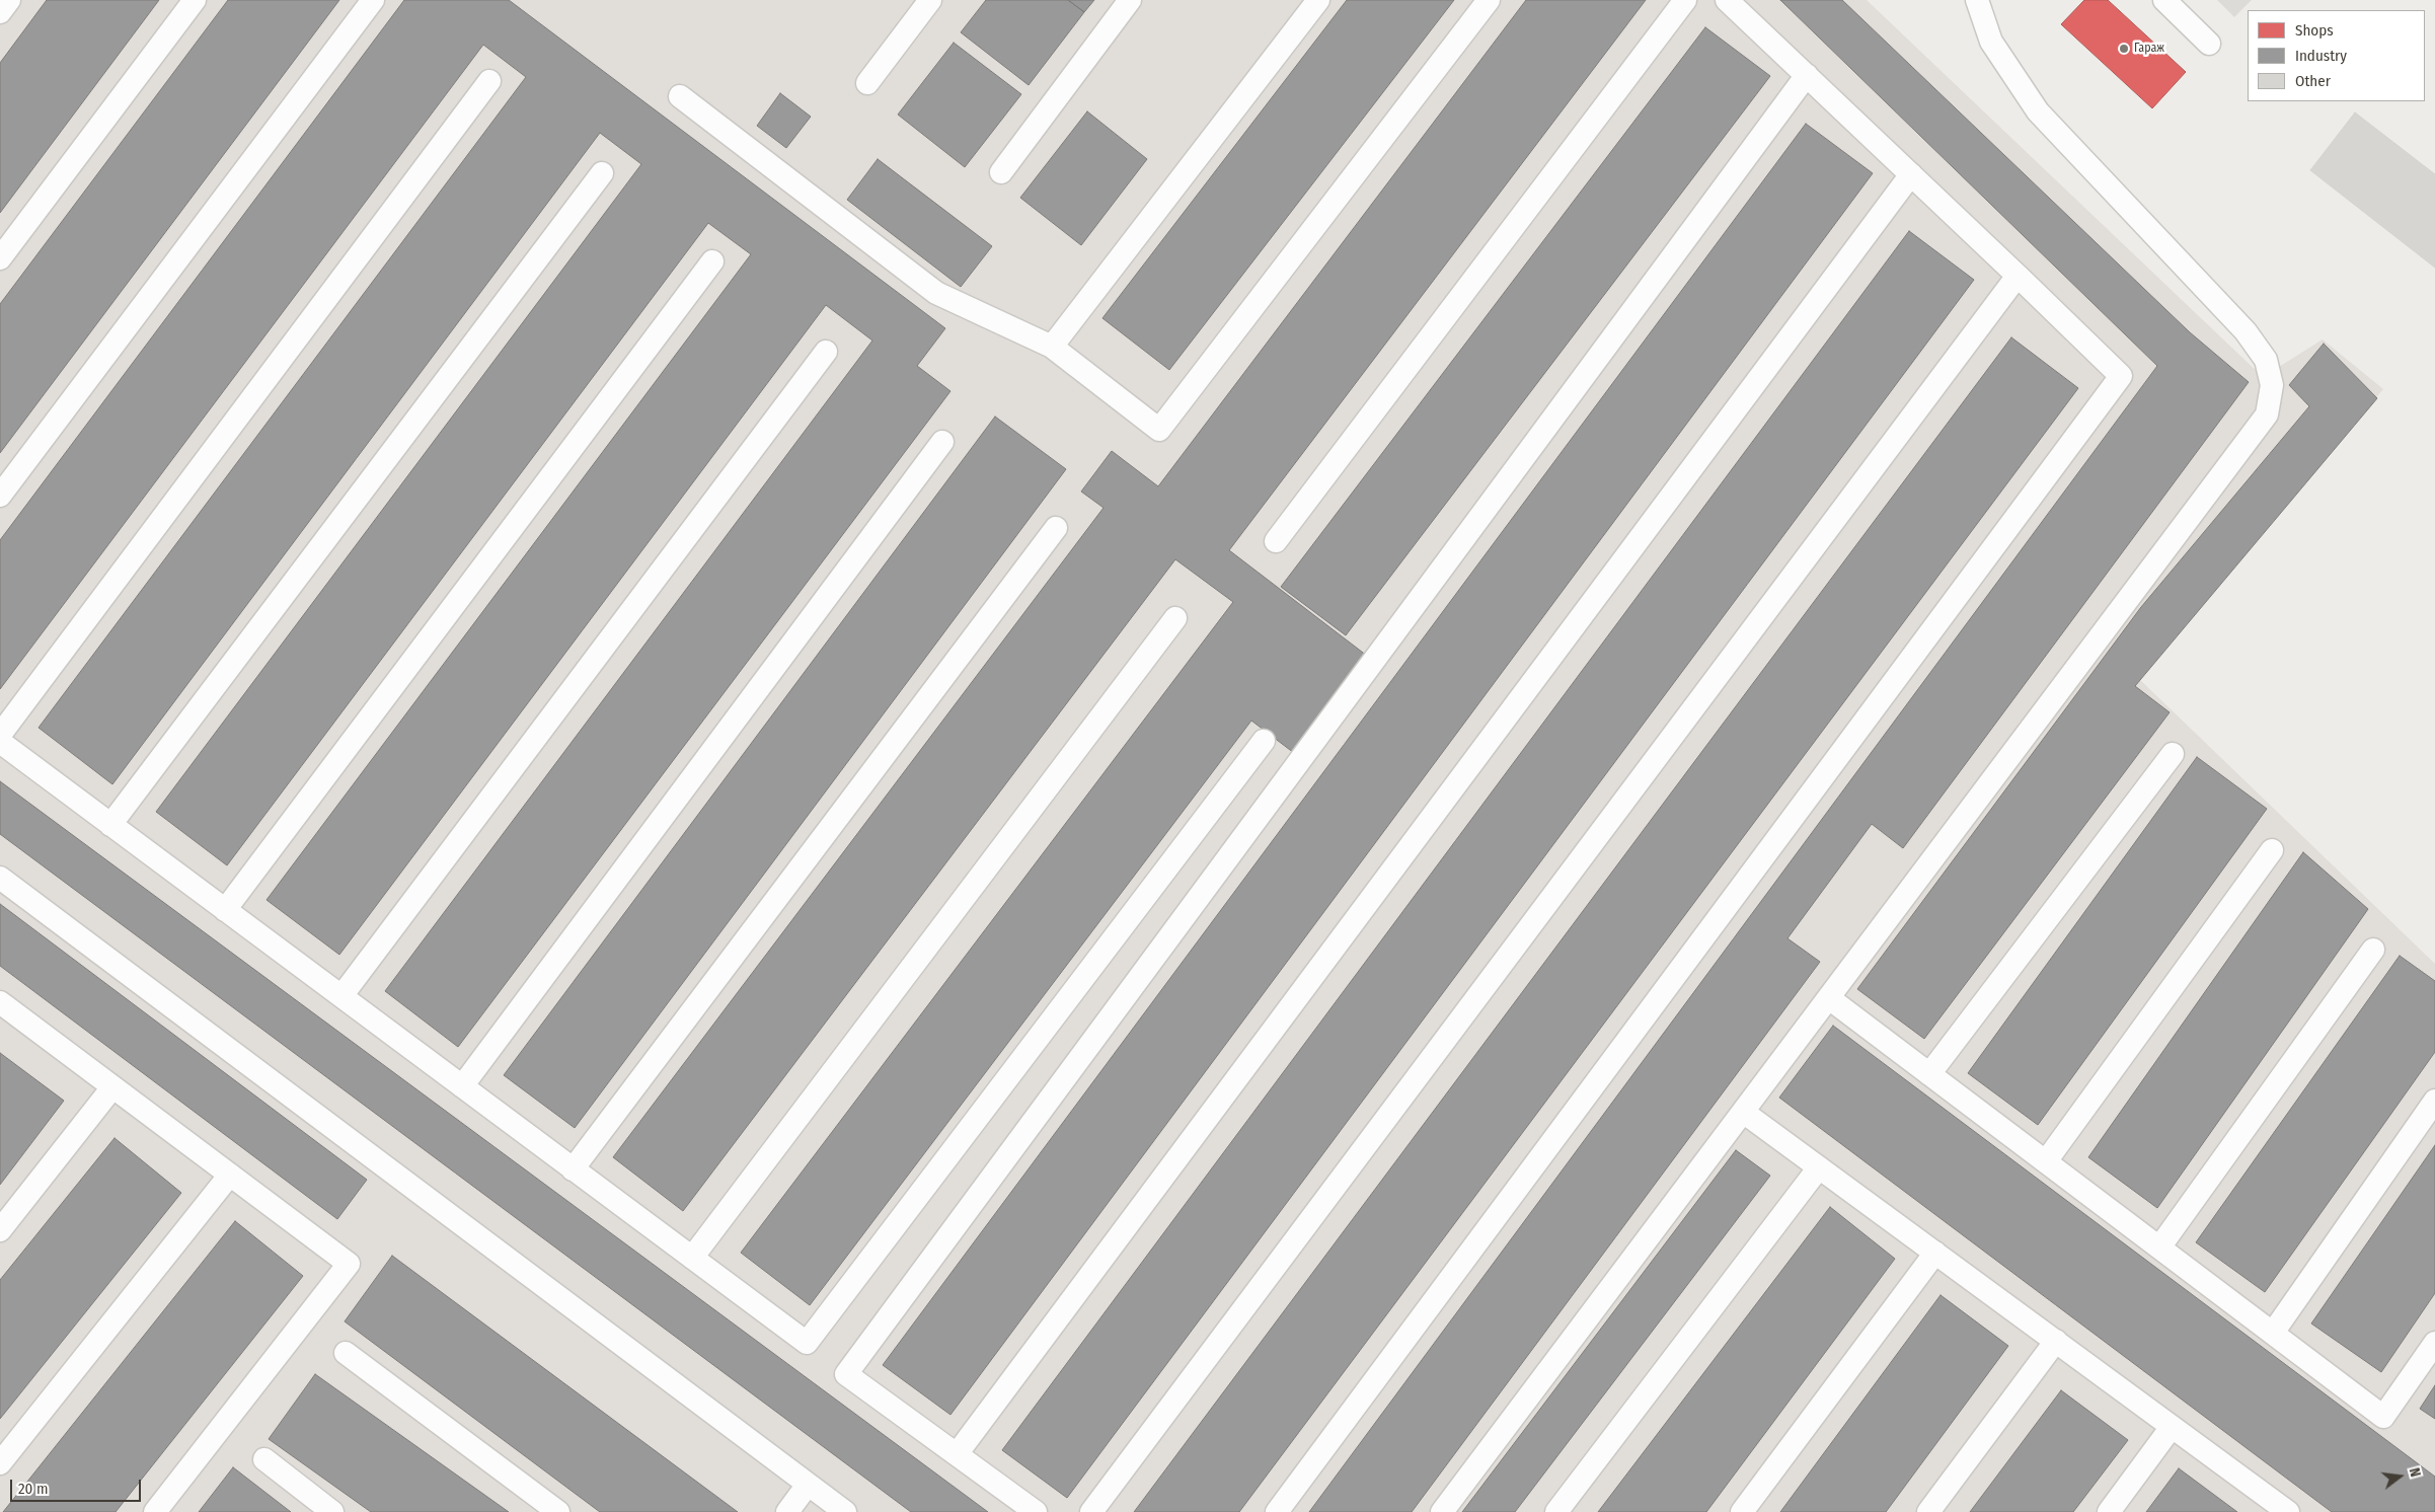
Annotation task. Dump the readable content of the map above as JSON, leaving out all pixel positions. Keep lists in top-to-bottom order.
{
  "places": ["Гараж"],
  "legend": ["Shops", "Industry", "Other"],
  "scale_bar": "20 m",
  "north": "right"
}
